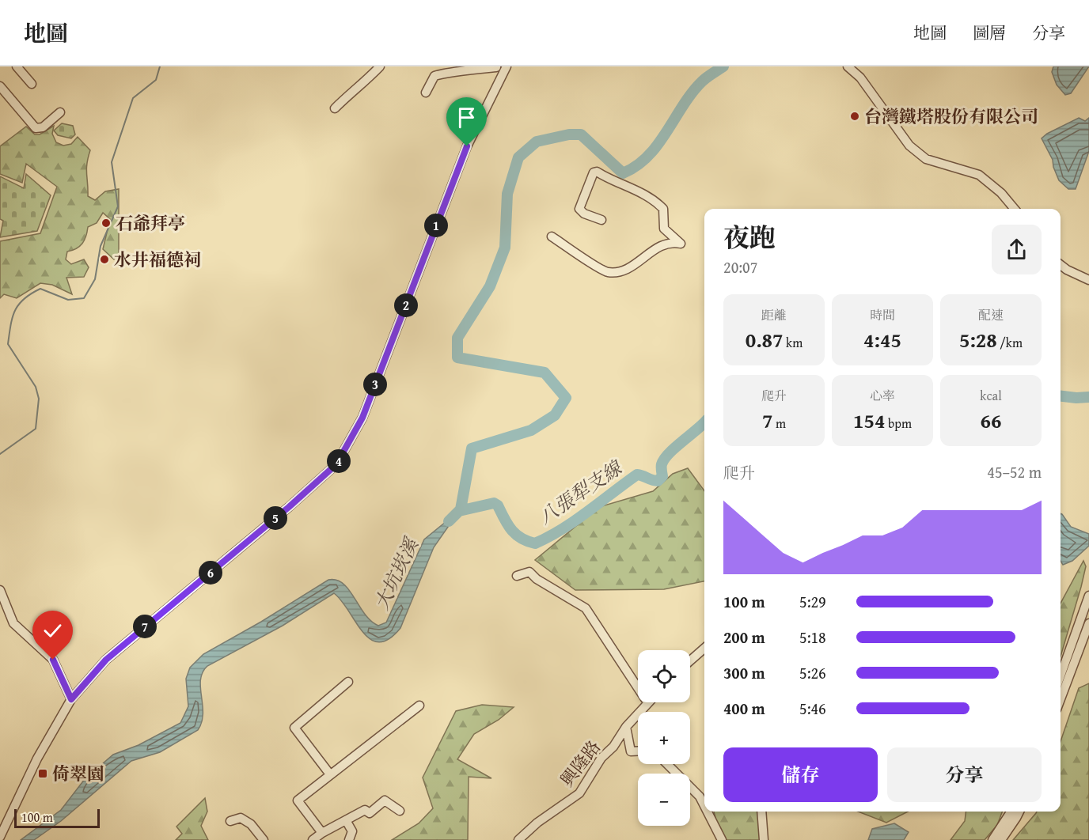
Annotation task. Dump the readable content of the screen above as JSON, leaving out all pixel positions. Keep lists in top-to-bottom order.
{
  "streets": {
    "street": ["興隆路"]
  },
  "water": ["八張犁支線", "大坑崁溪"],
  "places": {
    "other": ["台灣鐵塔股份有限公司", "石爺拜亭", "水井福德祠"],
    "transit": ["倚翠園"]
  },
  "scale_bar": "100 m",
  "page": {
    "header": "地圖",
    "nav": ["地圖", "圖層", "分享"],
    "heading": ["夜跑", "20:07"],
    "pins": [
      "1",
      "2",
      "3",
      "4",
      "5",
      "6",
      "7"
    ],
    "stats": [
      ["距離", "0.87 km"],
      ["時間", "4:45"],
      ["配速", "5:28 /km"],
      ["爬升", "7 m"],
      ["心率", "154 bpm"],
      ["kcal", "66"]
    ],
    "chart": ["爬升", "45–52 m"],
    "list": [
      {
        "name": "100 m",
        "note": "5:29"
      },
      {
        "name": "200 m",
        "note": "5:18"
      },
      {
        "name": "300 m",
        "note": "5:26"
      },
      {
        "name": "400 m",
        "note": "5:46"
      }
    ],
    "map_buttons": ["+", "−"],
    "buttons": ["儲存", "分享"],
    "scale": "100 m"
  }
}
